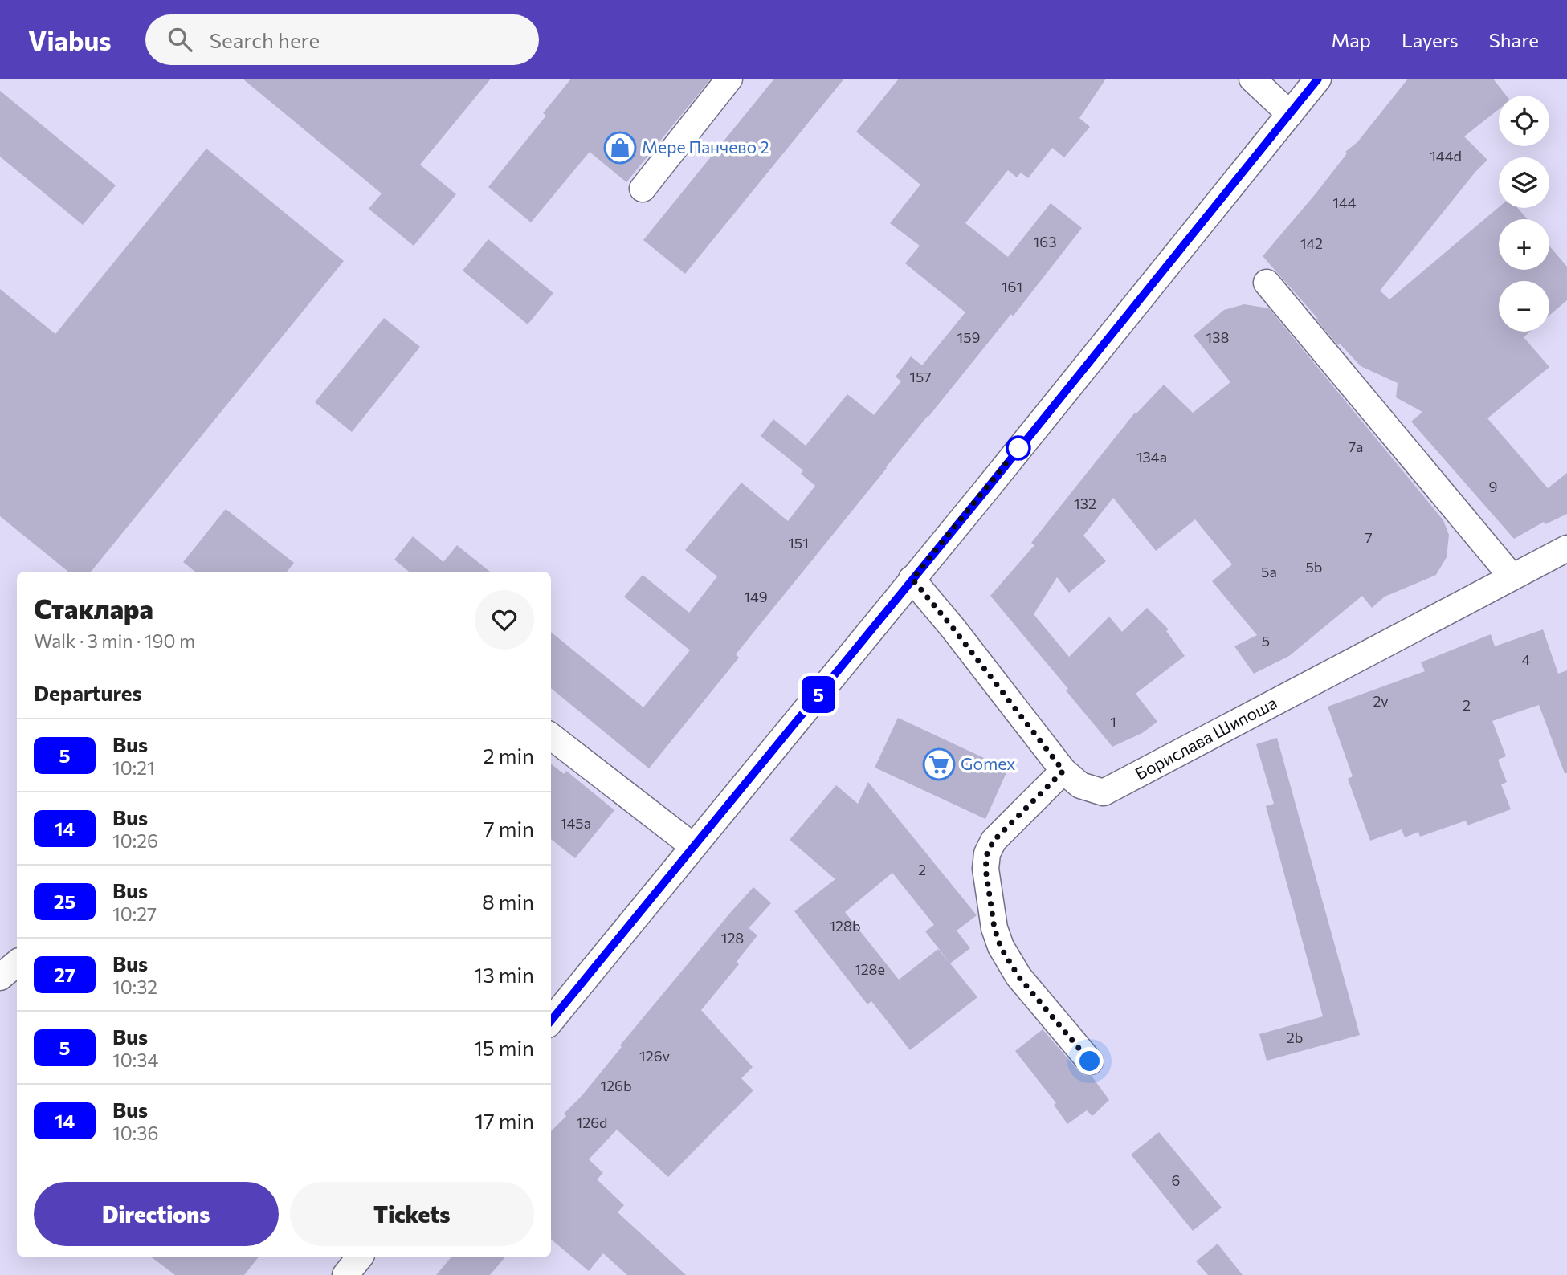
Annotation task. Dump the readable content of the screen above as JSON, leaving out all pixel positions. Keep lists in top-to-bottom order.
{
  "streets": {
    "street": ["Борислава Шипоша"]
  },
  "places": {
    "shop": ["Мере Панчево 2"],
    "supermarket": ["Gomex"]
  },
  "lines": ["bus line 5"],
  "house_numbers": [
    "144d",
    "144",
    "163",
    "142",
    "161",
    "159",
    "138",
    "157",
    "7a",
    "134a",
    "9",
    "132",
    "7",
    "151",
    "5b",
    "5a",
    "149",
    "5",
    "4",
    "2v",
    "2",
    "1",
    "145a",
    "2",
    "128b",
    "128",
    "128e",
    "2b",
    "126v",
    "126b",
    "126d",
    "6"
  ],
  "page": {
    "header": "Viabus",
    "search": "Search here",
    "nav": ["Map", "Layers", "Share"],
    "on_map": "5",
    "map_buttons": ["+", "−"],
    "heading": [
      ["Стаклара", "Walk · 3 min · 190 m"],
      "Departures"
    ],
    "list": [
      {
        "mark": "5",
        "name": "Bus",
        "note": "10:21",
        "value": "2 min"
      },
      {
        "mark": "14",
        "name": "Bus",
        "note": "10:26",
        "value": "7 min"
      },
      {
        "mark": "25",
        "name": "Bus",
        "note": "10:27",
        "value": "8 min"
      },
      {
        "mark": "27",
        "name": "Bus",
        "note": "10:32",
        "value": "13 min"
      },
      {
        "mark": "5",
        "name": "Bus",
        "note": "10:34",
        "value": "15 min"
      },
      {
        "mark": "14",
        "name": "Bus",
        "note": "10:36",
        "value": "17 min"
      }
    ],
    "buttons": ["Directions", "Tickets"]
  }
}
